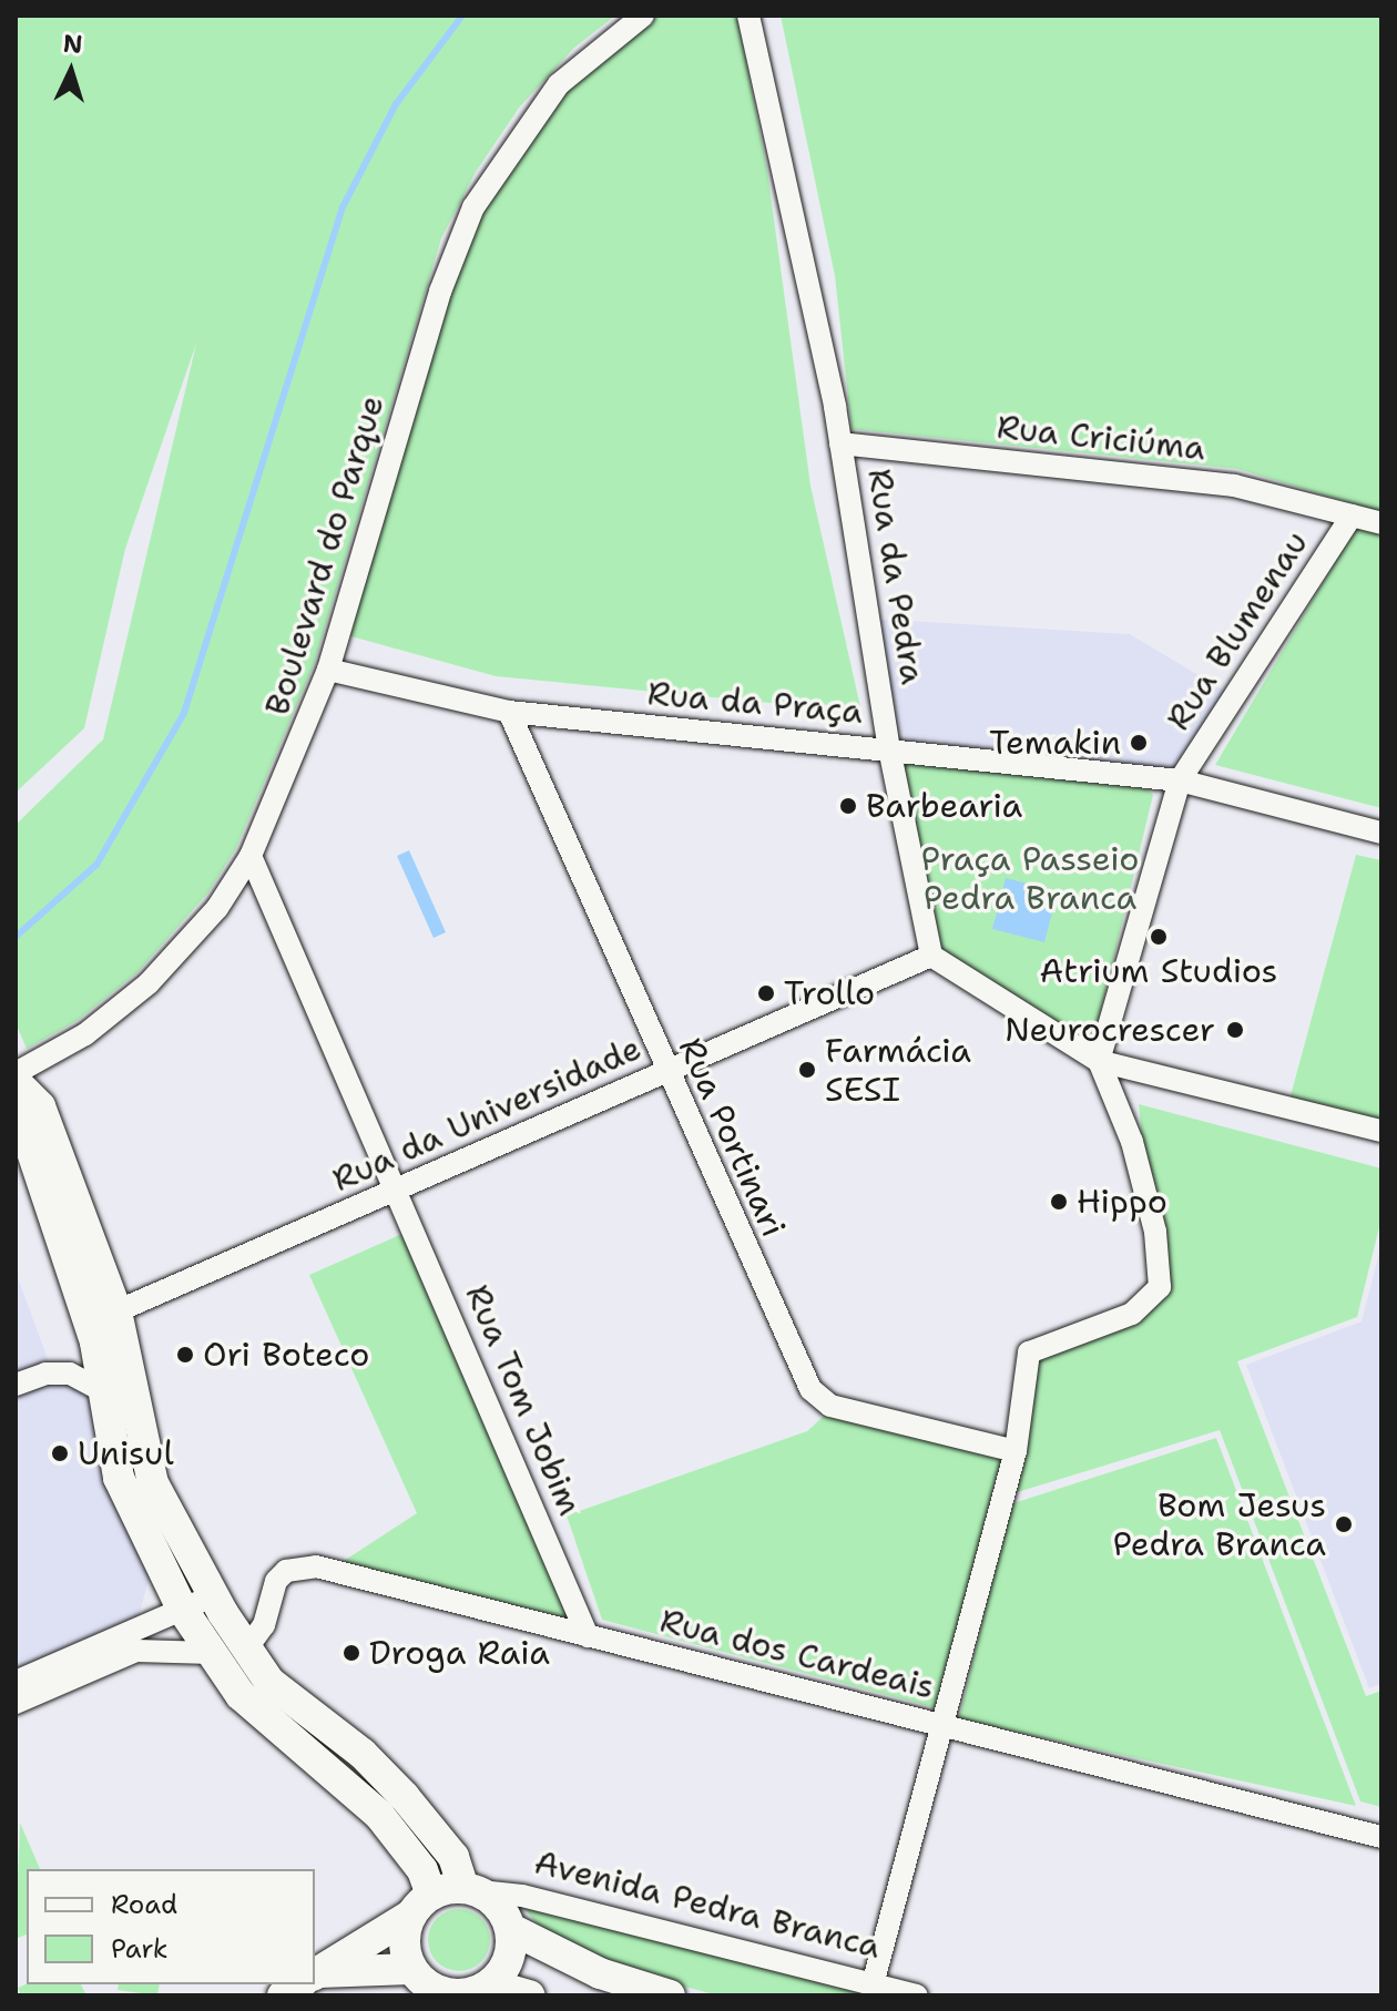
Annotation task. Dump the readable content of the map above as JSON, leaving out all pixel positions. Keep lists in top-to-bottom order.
{
  "streets": {
    "street": [
      "Rua Criciúma",
      "Boulevard do Parque",
      "Rua da Pedra",
      "Rua Blumenau",
      "Rua da Praça",
      "Rua da Universidade",
      "Rua Portinari",
      "Rua Tom Jobim",
      "Rua dos Cardeais",
      "Avenida Pedra Branca"
    ]
  },
  "crossings": [
    ["Rua Criciúma", "Rua da Pedra"],
    ["Rua Criciúma", "Rua Blumenau"],
    ["Boulevard do Parque", "Rua da Praça"],
    ["Boulevard do Parque", "Rua Tom Jobim"],
    ["Rua da Pedra", "Rua da Praça"],
    ["Rua da Pedra", "Rua da Universidade"],
    ["Rua Blumenau", "Rua da Praça"],
    ["Rua da Praça", "Rua Portinari"],
    ["Rua da Universidade", "Rua Portinari"],
    ["Rua da Universidade", "Rua Tom Jobim"],
    ["Rua Tom Jobim", "Rua dos Cardeais"]
  ],
  "parks": ["Praça Passeio Pedra Branca"],
  "places": [
    "Temakin",
    "Barbearia",
    "Atrium Studios",
    "Trollo",
    "Neurocrescer",
    "Farmácia SESI",
    "Hippo",
    "Ori Boteco",
    "Unisul",
    "Bom Jesus Pedra Branca",
    "Droga Raia"
  ],
  "legend": ["Road", "Park"],
  "north": "top"
}
